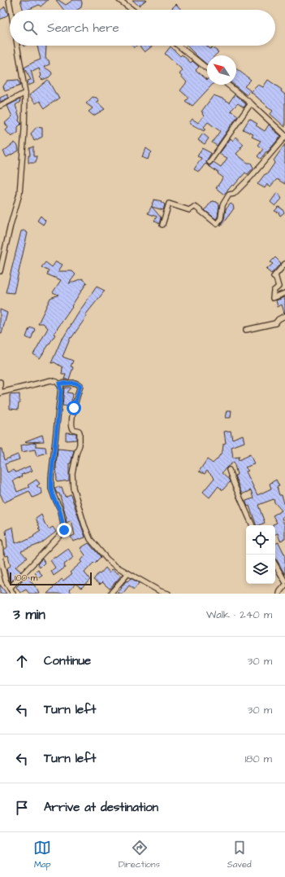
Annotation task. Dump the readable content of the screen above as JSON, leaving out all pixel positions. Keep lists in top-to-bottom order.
{
  "scale_bar": "100 m",
  "north": "top left",
  "page": {
    "search": "Search here",
    "scale": "100 m",
    "heading": ["3 min", "Walk · 240 m"],
    "list": [
      ["Continue", "30 m"],
      ["Turn left", "30 m"],
      ["Turn left", "180 m"],
      "Arrive at destination"
    ],
    "nav": ["Map", "Directions", "Saved"]
  }
}
